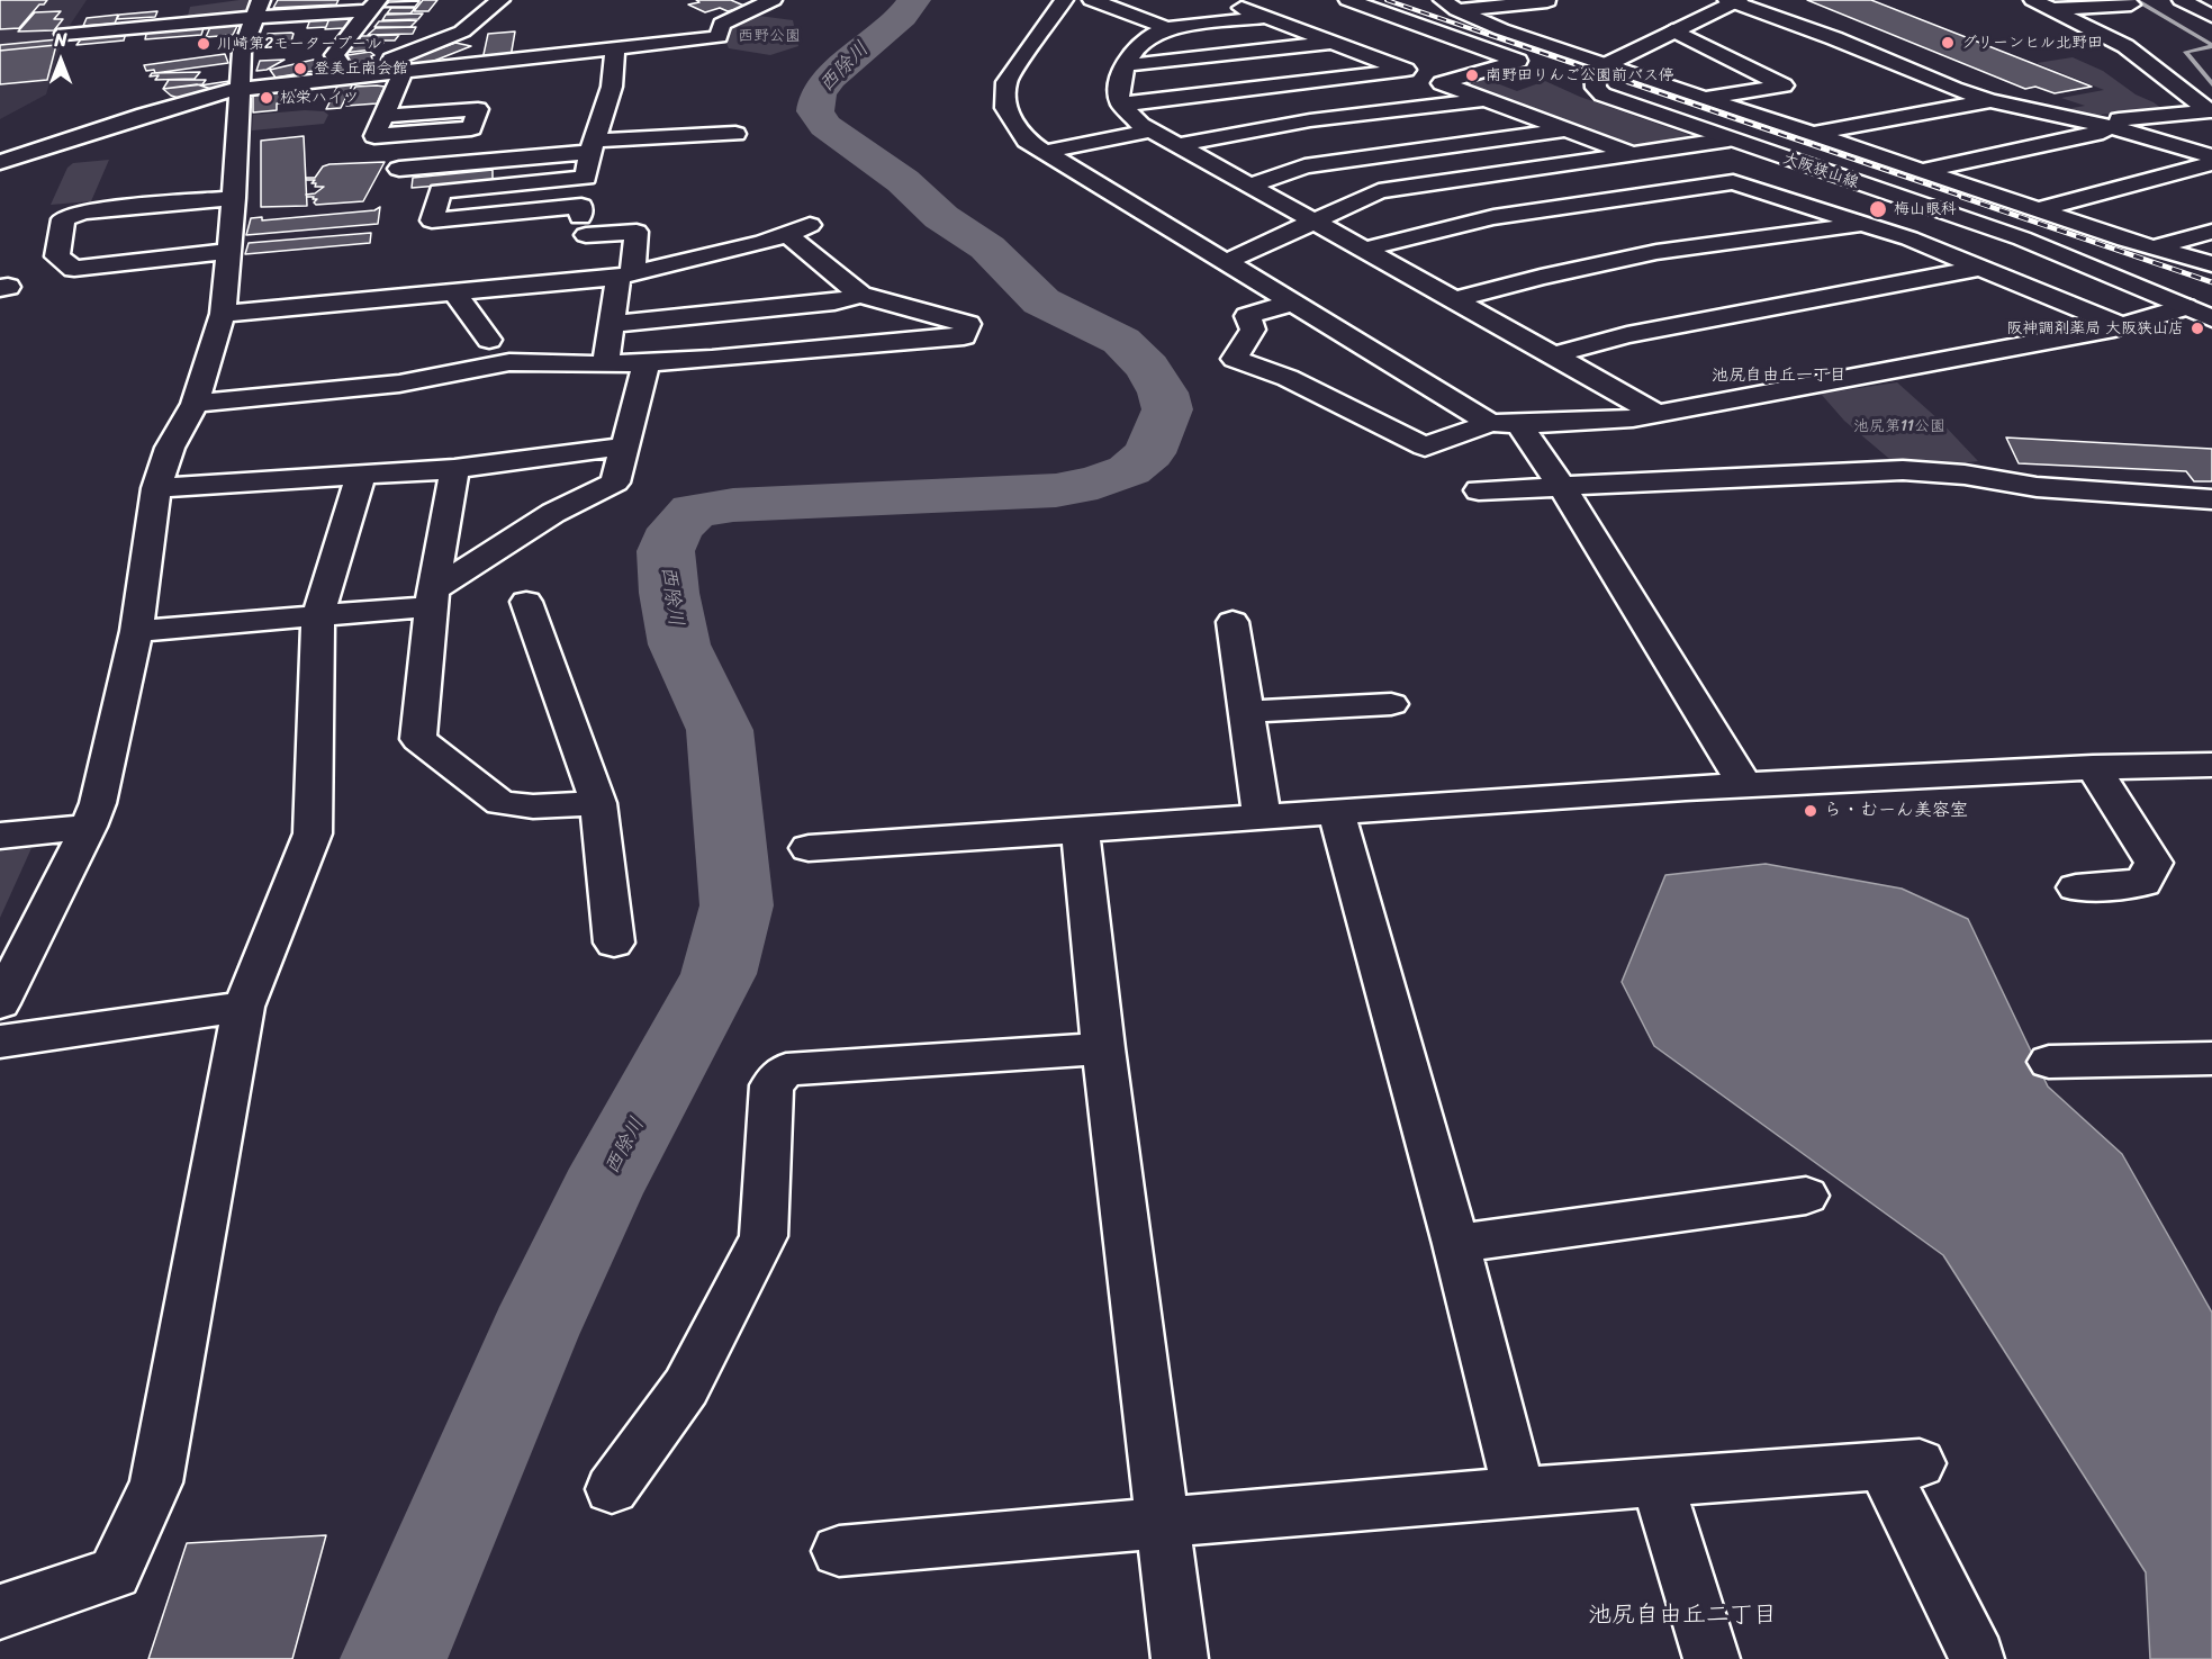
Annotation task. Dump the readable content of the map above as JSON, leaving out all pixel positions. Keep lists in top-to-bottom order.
{
  "streets": {
    "street": ["大阪狭山線"]
  },
  "districts": ["池尻自由丘一丁目", "池尻自由丘二丁目"],
  "water": ["西除川"],
  "parks": ["西野公園", "池尻第11公園"],
  "places": [
    "グリーンヒル北野田",
    "川崎第2モータープール",
    "登美丘南会館",
    "南野田りんご公園前バス停",
    "松栄ハイツ",
    "梅山眼科",
    "阪神調剤薬局 大阪狭山店",
    "ら・むーん美容室"
  ],
  "north": "top"
}
